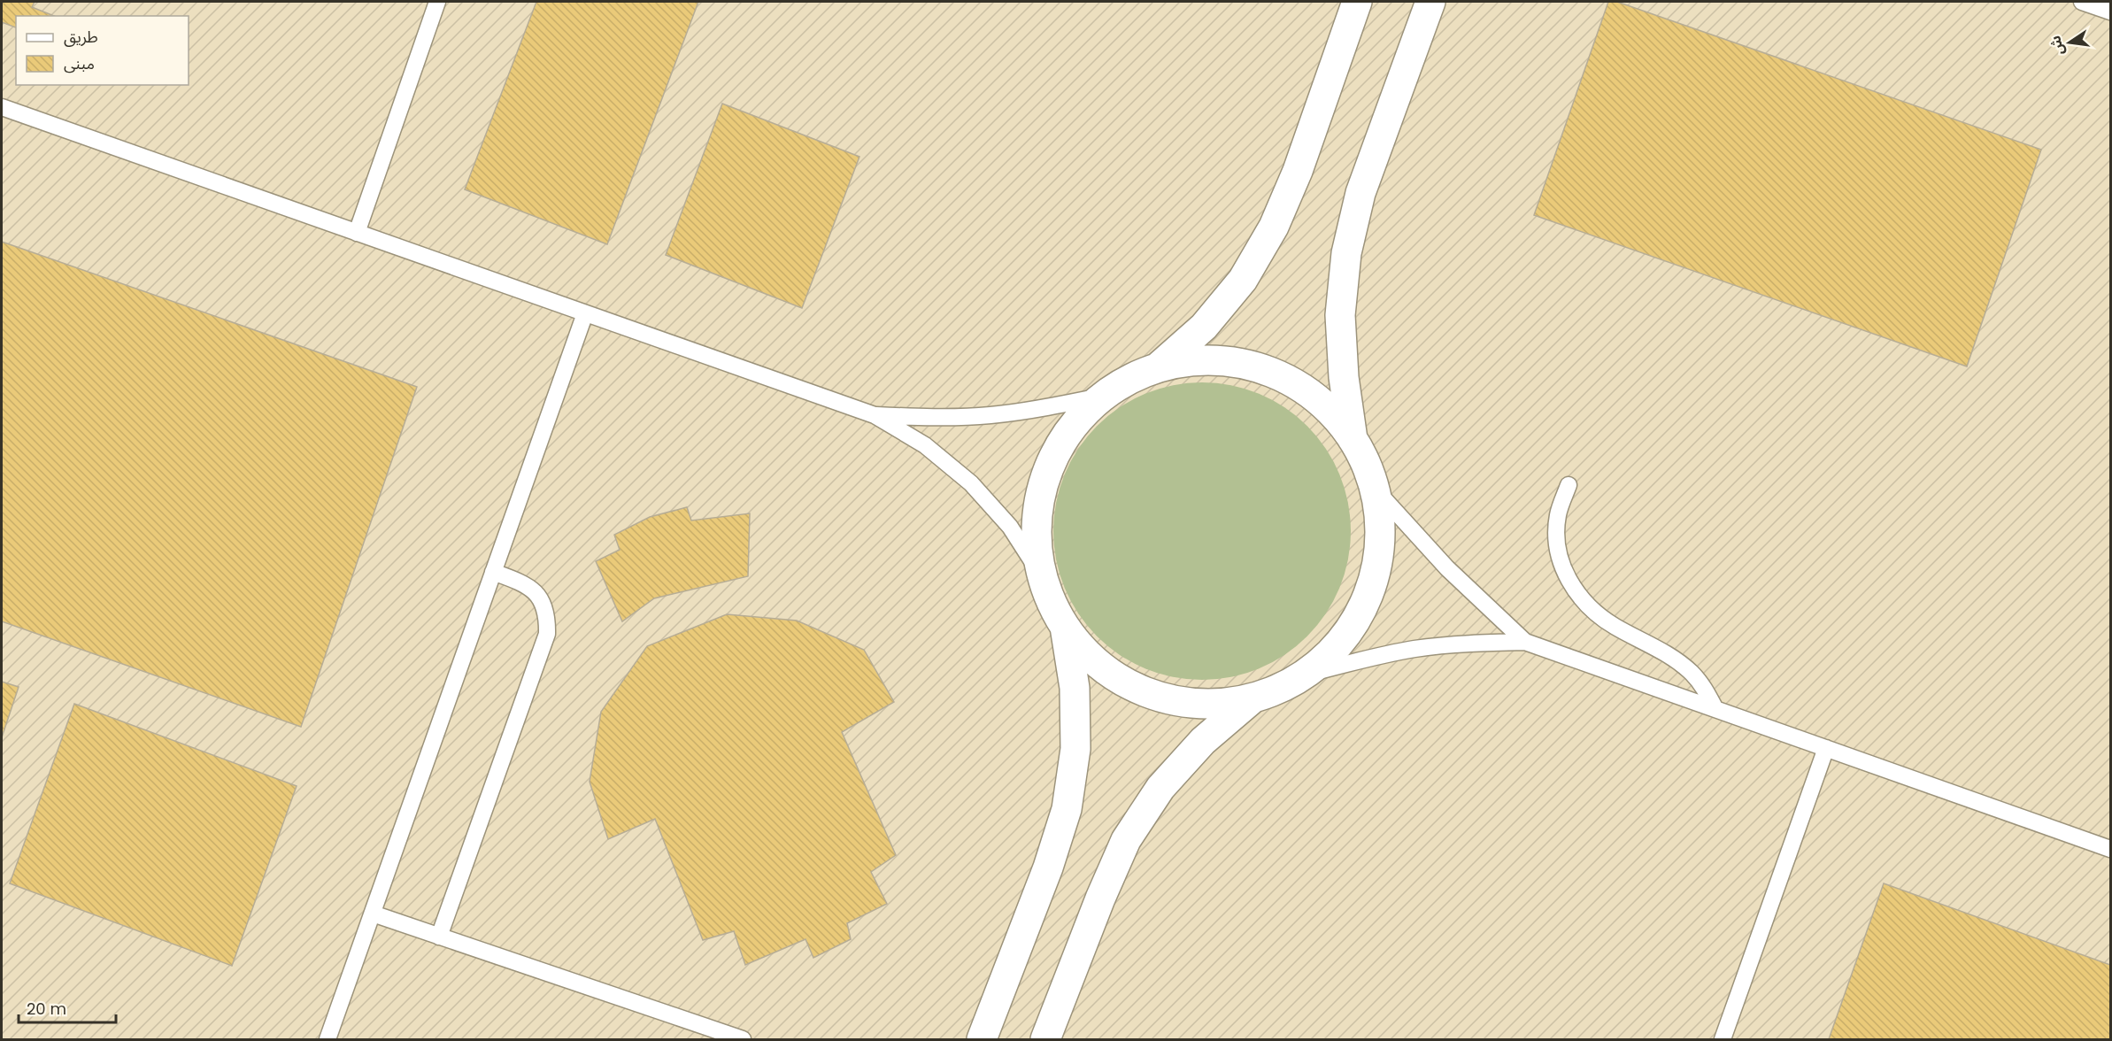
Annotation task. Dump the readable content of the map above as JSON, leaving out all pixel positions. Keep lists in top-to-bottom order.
{
  "legend": ["طريق", "مبنى"],
  "scale_bar": "20 m",
  "north": "left"
}
